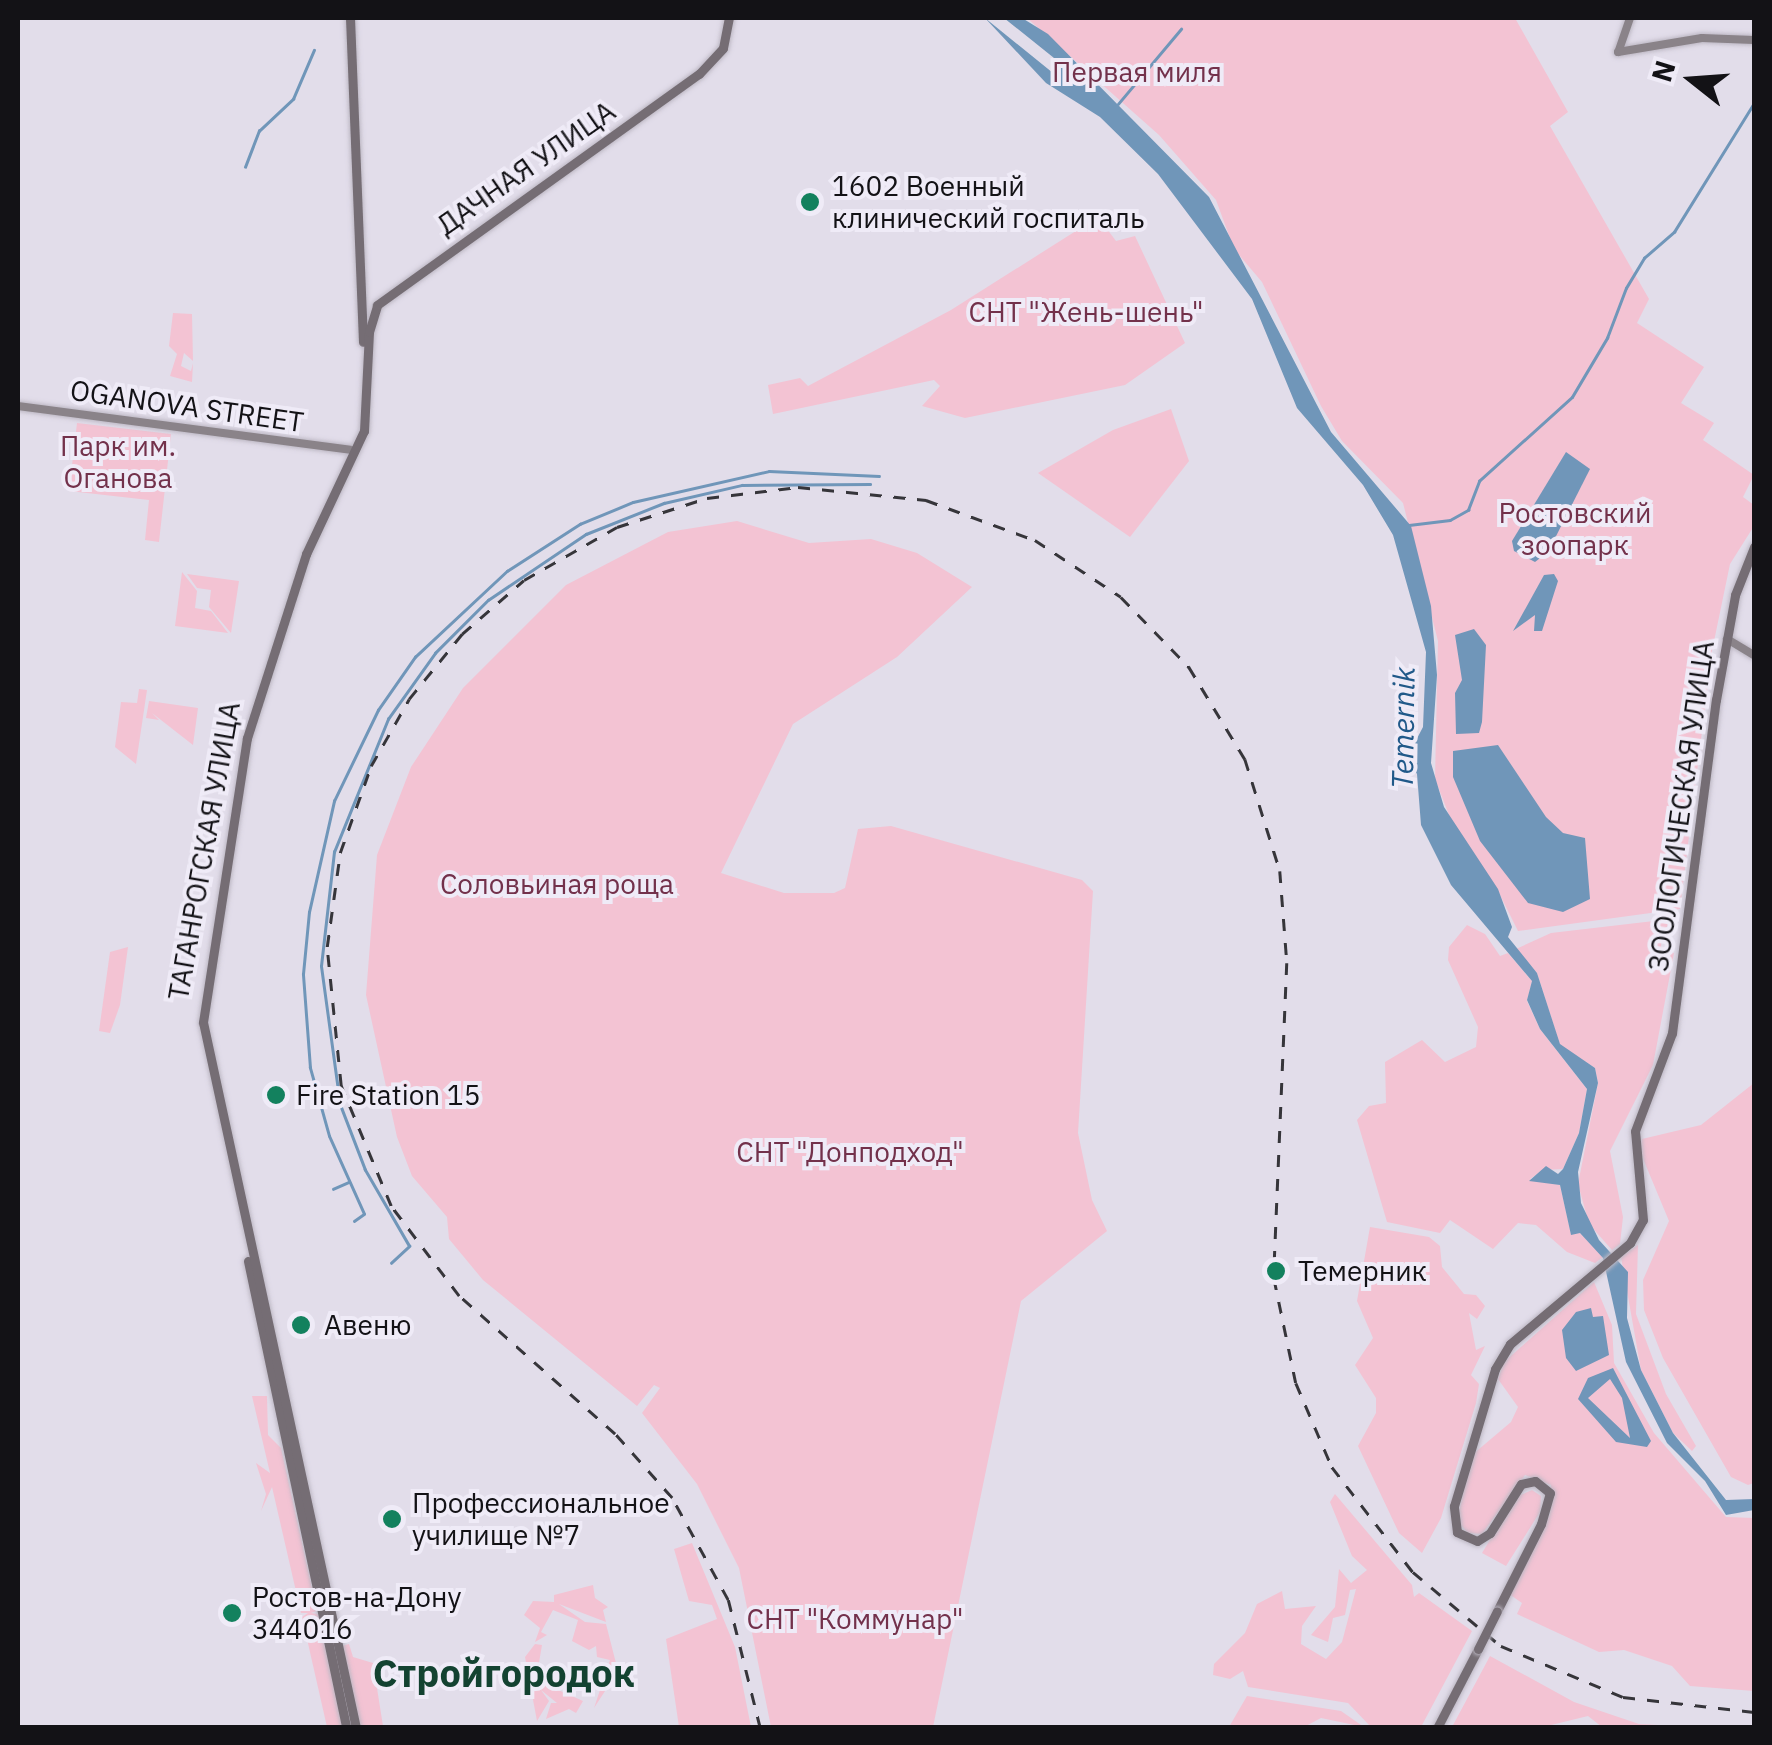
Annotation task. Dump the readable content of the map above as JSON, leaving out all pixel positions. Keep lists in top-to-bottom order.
{
  "streets": {
    "main road": [
      "ДАЧНАЯ УЛИЦА",
      "OGANOVA STREET",
      "ЗООЛОГИЧЕСКАЯ УЛИЦА",
      "ТАГАНРОГСКАЯ УЛИЦА"
    ]
  },
  "crossings": [
    ["ДАЧНАЯ УЛИЦА", "ТАГАНРОГСКАЯ УЛИЦА"],
    ["OGANOVA STREET", "ТАГАНРОГСКАЯ УЛИЦА"]
  ],
  "districts": ["Стройгородок"],
  "water": ["Temernik"],
  "parks": [
    "Первая миля",
    "СНТ \"Жень-шень\"",
    "Парк им. Оганова",
    "Ростовский зоопарк",
    "Соловьиная роща",
    "СНТ \"Донподход\"",
    "СНТ \"Коммунар\""
  ],
  "places": [
    "1602 Военный клинический госпиталь",
    "Fire Station 15",
    "Темерник",
    "Авеню",
    "Профессиональное училище №7",
    "Ростов-на-Дону 344016"
  ],
  "north": "left"
}
